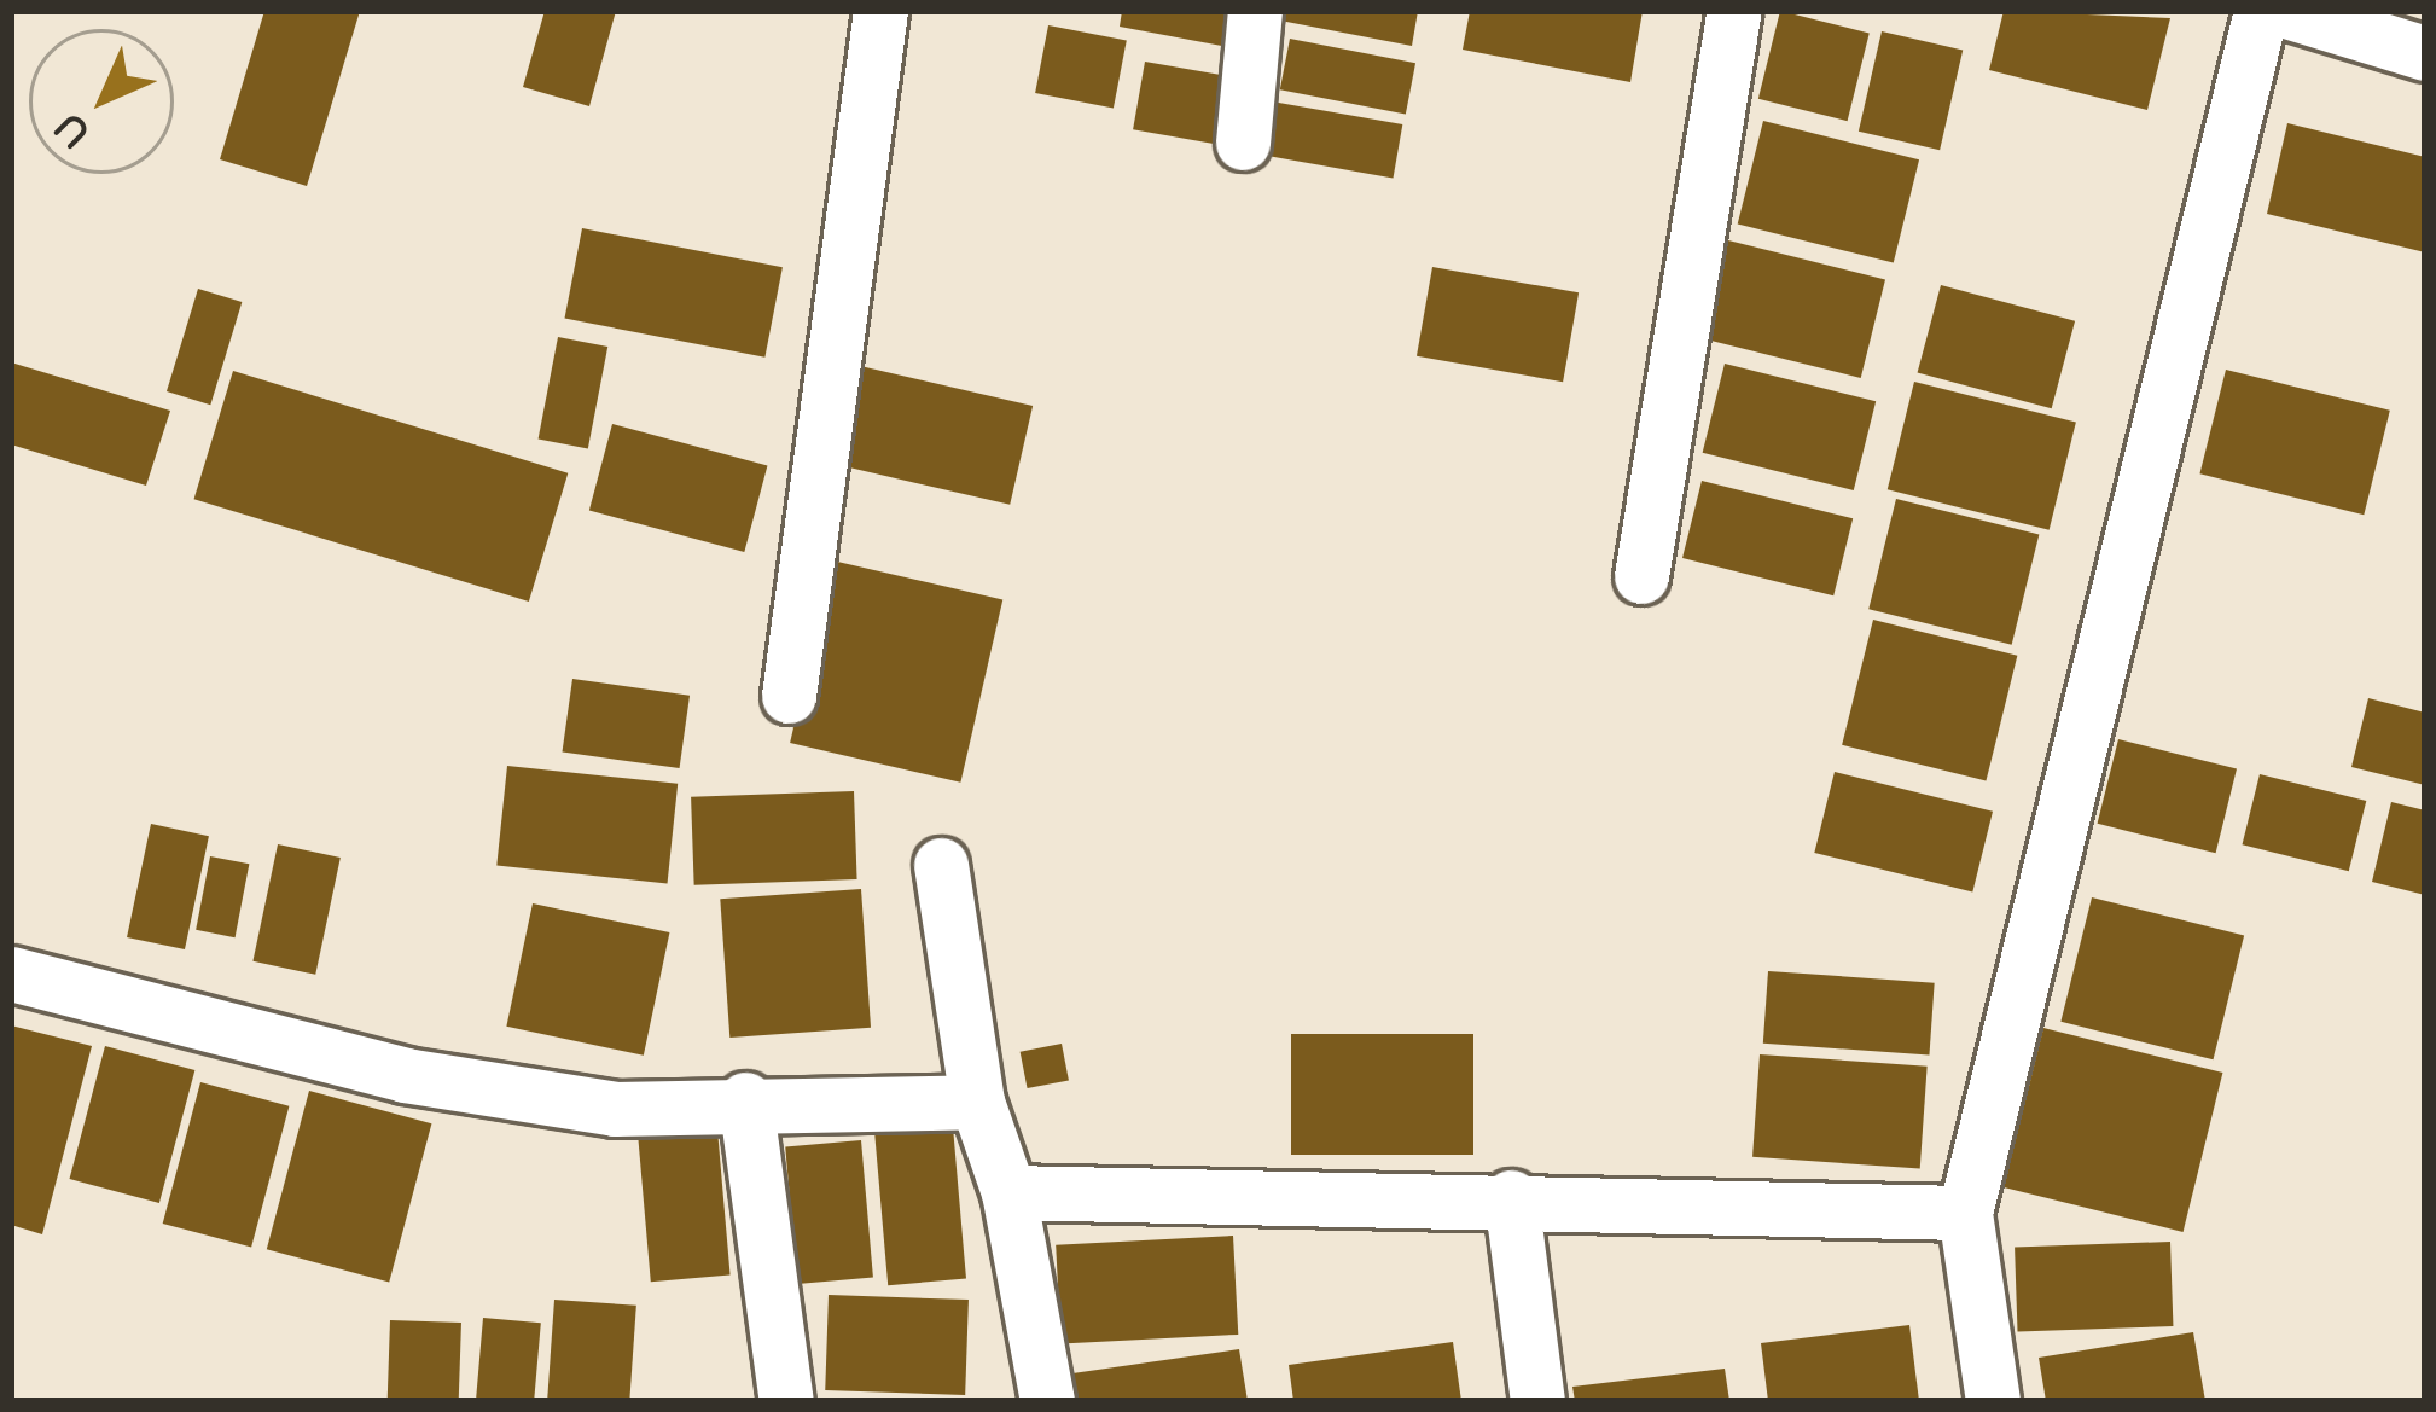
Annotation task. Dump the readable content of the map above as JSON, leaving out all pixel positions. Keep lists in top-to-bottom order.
{
  "north": "bottom left"
}
